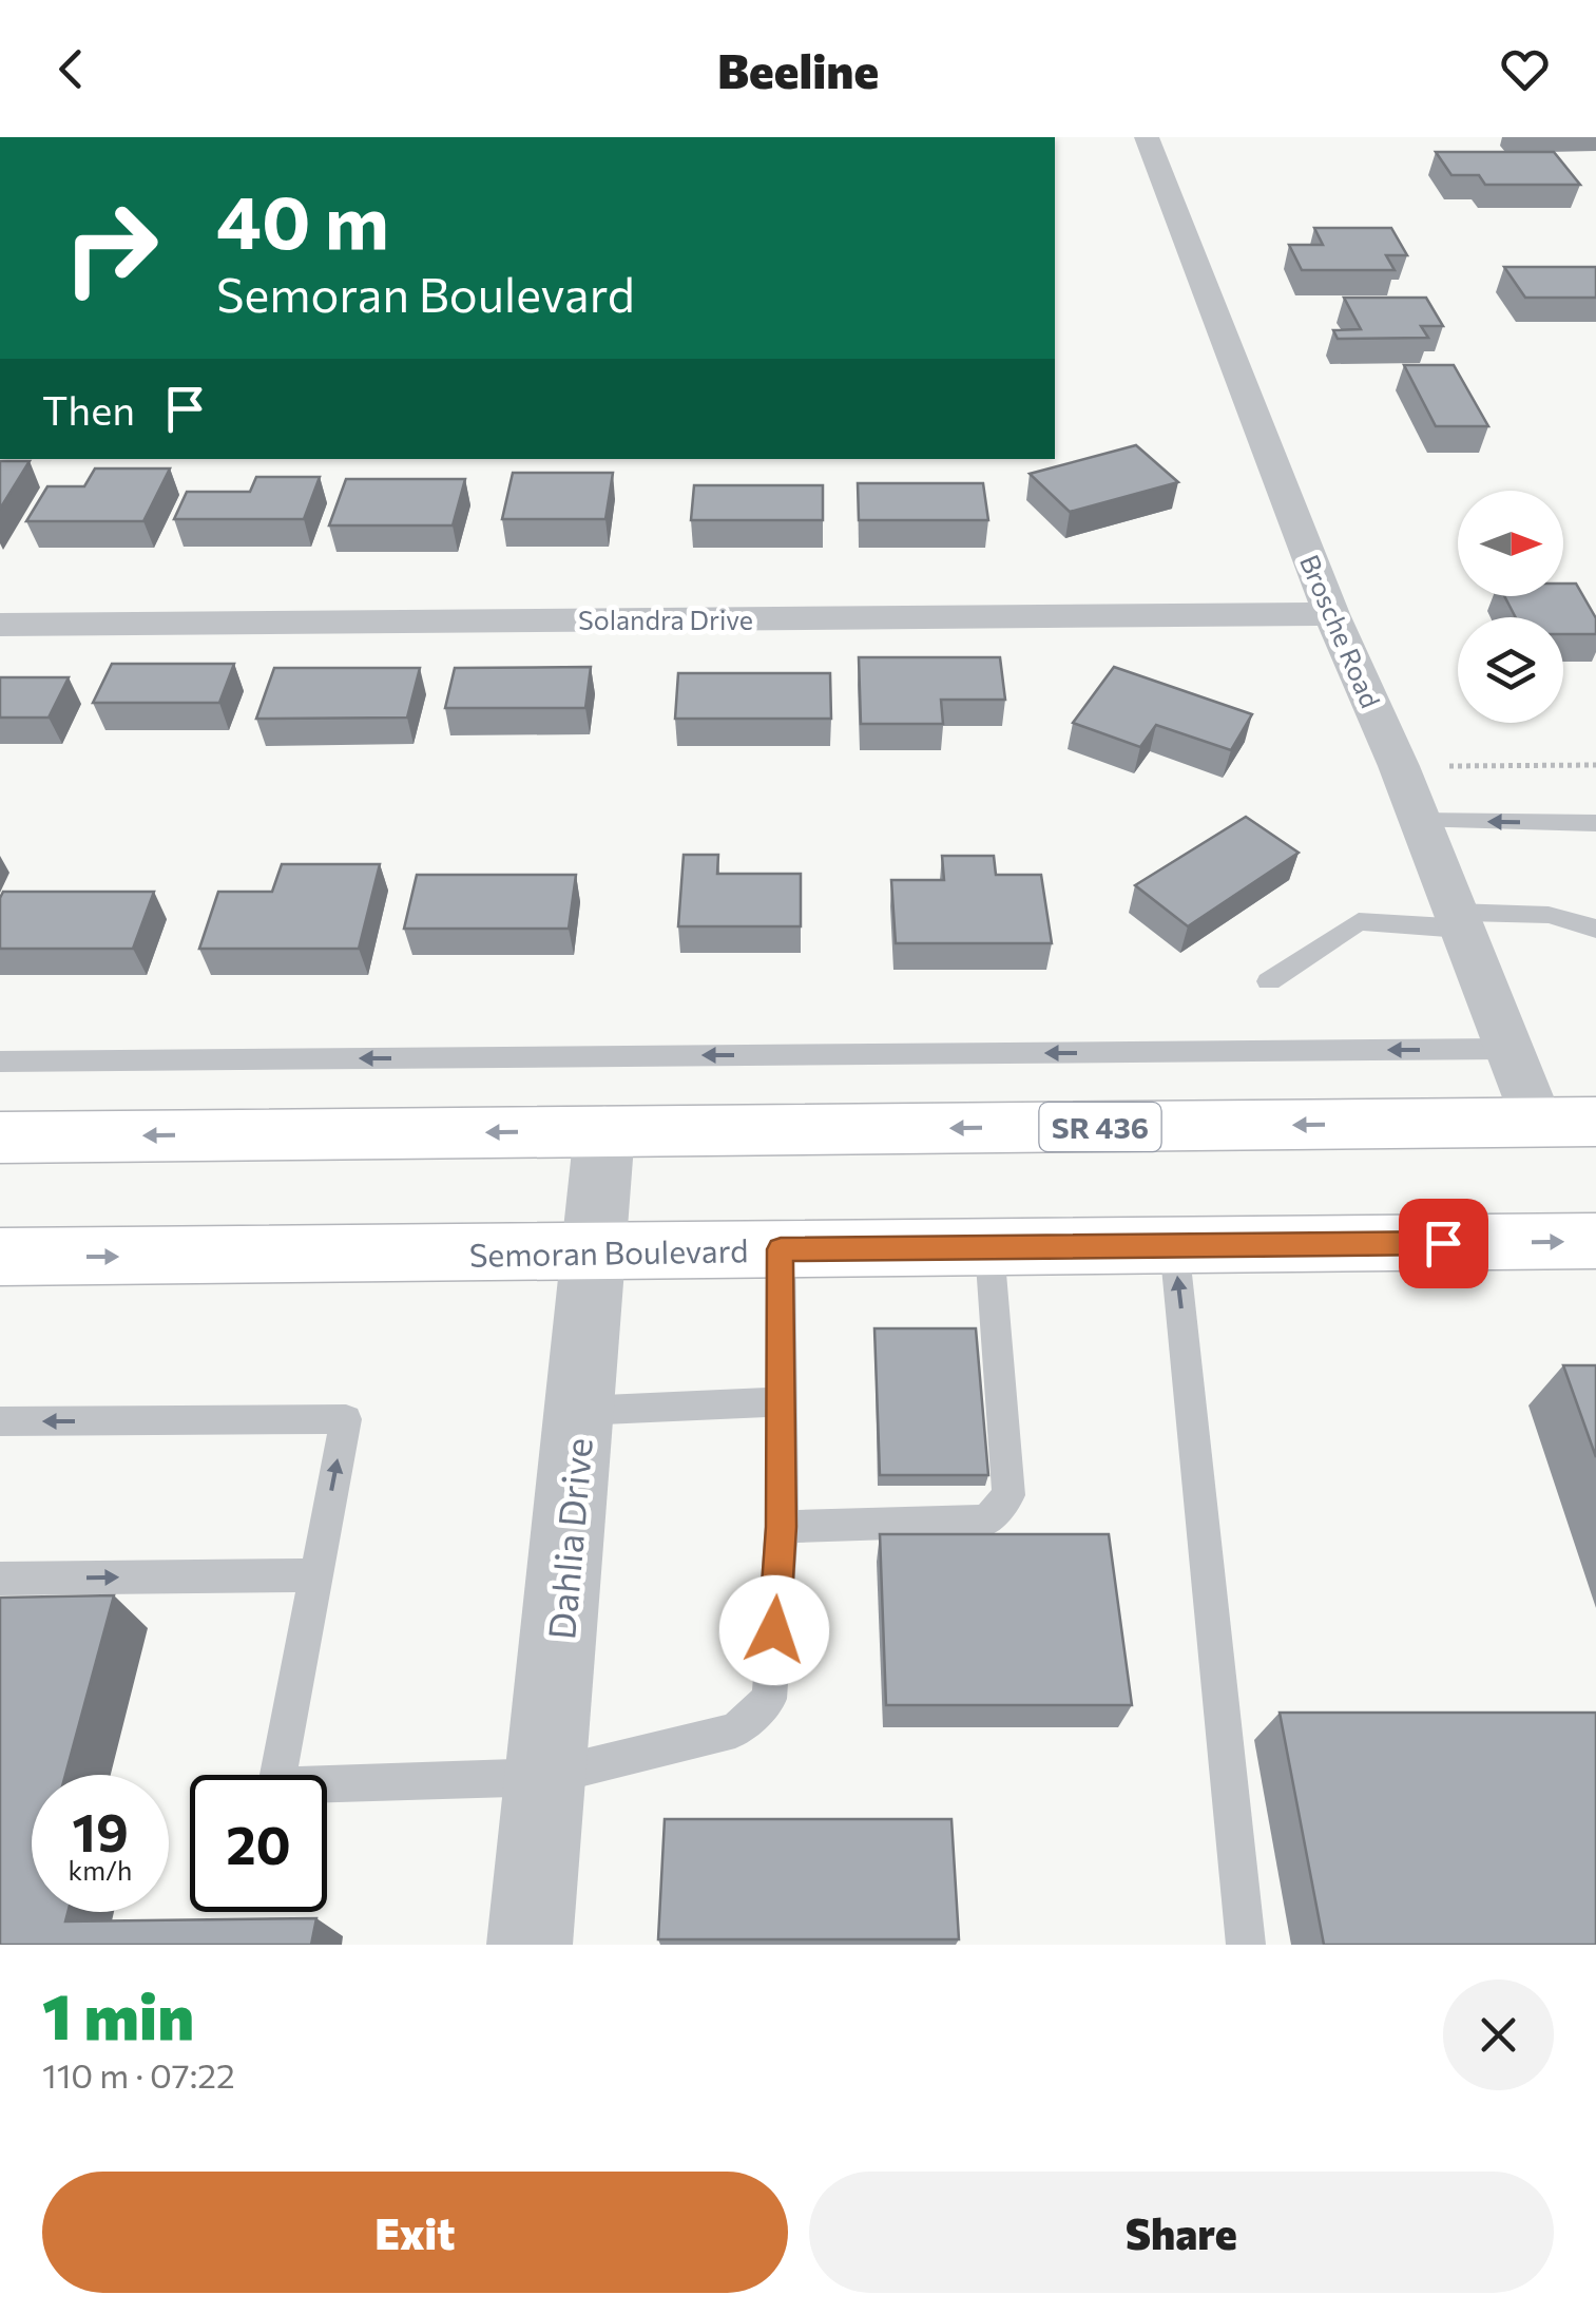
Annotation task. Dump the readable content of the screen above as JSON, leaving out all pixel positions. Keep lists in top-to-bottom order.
{
  "streets": {
    "main road": ["SR 436", "Semoran Boulevard"],
    "street": ["Solandra Drive", "Brosche Road", "Dahlia Drive"]
  },
  "crossings": [
    ["Solandra Drive", "Brosche Road"],
    ["Brosche Road", "SR 436"],
    ["SR 436", "Dahlia Drive"],
    ["Semoran Boulevard", "Dahlia Drive"]
  ],
  "north": "right",
  "page": {
    "header": "Beeline",
    "turn": ["40 m", "Semoran Boulevard"],
    "then": "Then",
    "speed": "19 km/h",
    "limit": "20",
    "heading": ["1 min", "110 m · 07:22"],
    "buttons": ["Exit", "Share"]
  }
}
